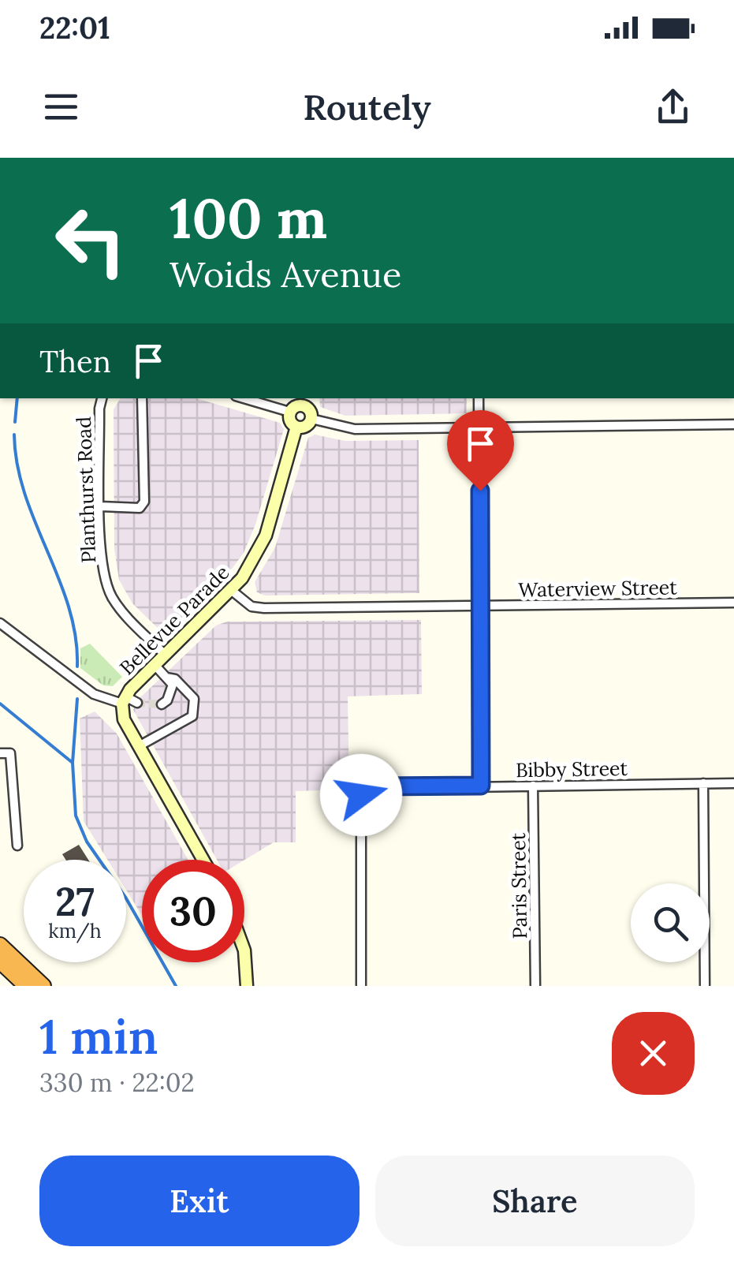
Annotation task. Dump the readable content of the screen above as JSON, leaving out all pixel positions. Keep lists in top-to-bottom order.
{
  "streets": {
    "street": [
      "Planthurst Road",
      "Waterview Street",
      "Bellevue Parade",
      "Bibby Street",
      "Paris Street"
    ]
  },
  "crossings": [
    ["Planthurst Road", "Bellevue Parade"],
    ["Waterview Street", "Bellevue Parade"],
    ["Bibby Street", "Paris Street"]
  ],
  "page": {
    "status": "22:01",
    "header": "Routely",
    "turn": ["100 m", "Woids Avenue"],
    "then": "Then",
    "speed": "27 km/h",
    "limit": "30",
    "heading": ["1 min", "330 m · 22:02"],
    "buttons": ["Exit", "Share"]
  }
}
